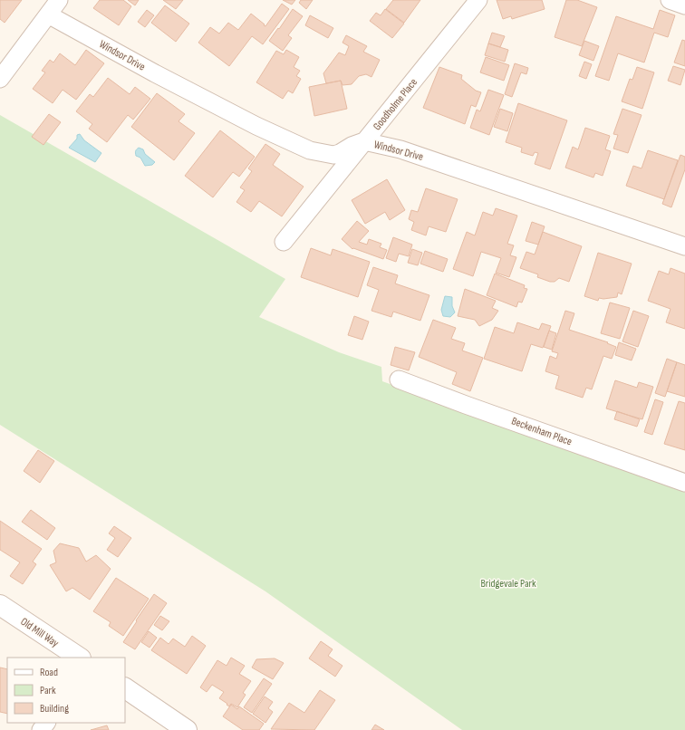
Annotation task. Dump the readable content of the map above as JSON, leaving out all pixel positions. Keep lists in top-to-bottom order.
{
  "streets": {
    "street": [
      "Windsor Drive",
      "Goodholme Place",
      "Beckenham Place",
      "Old Mill Way"
    ]
  },
  "crossings": [
    ["Windsor Drive", "Goodholme Place"]
  ],
  "parks": ["Bridgevale Park"],
  "legend": ["Road", "Park", "Building"]
}
